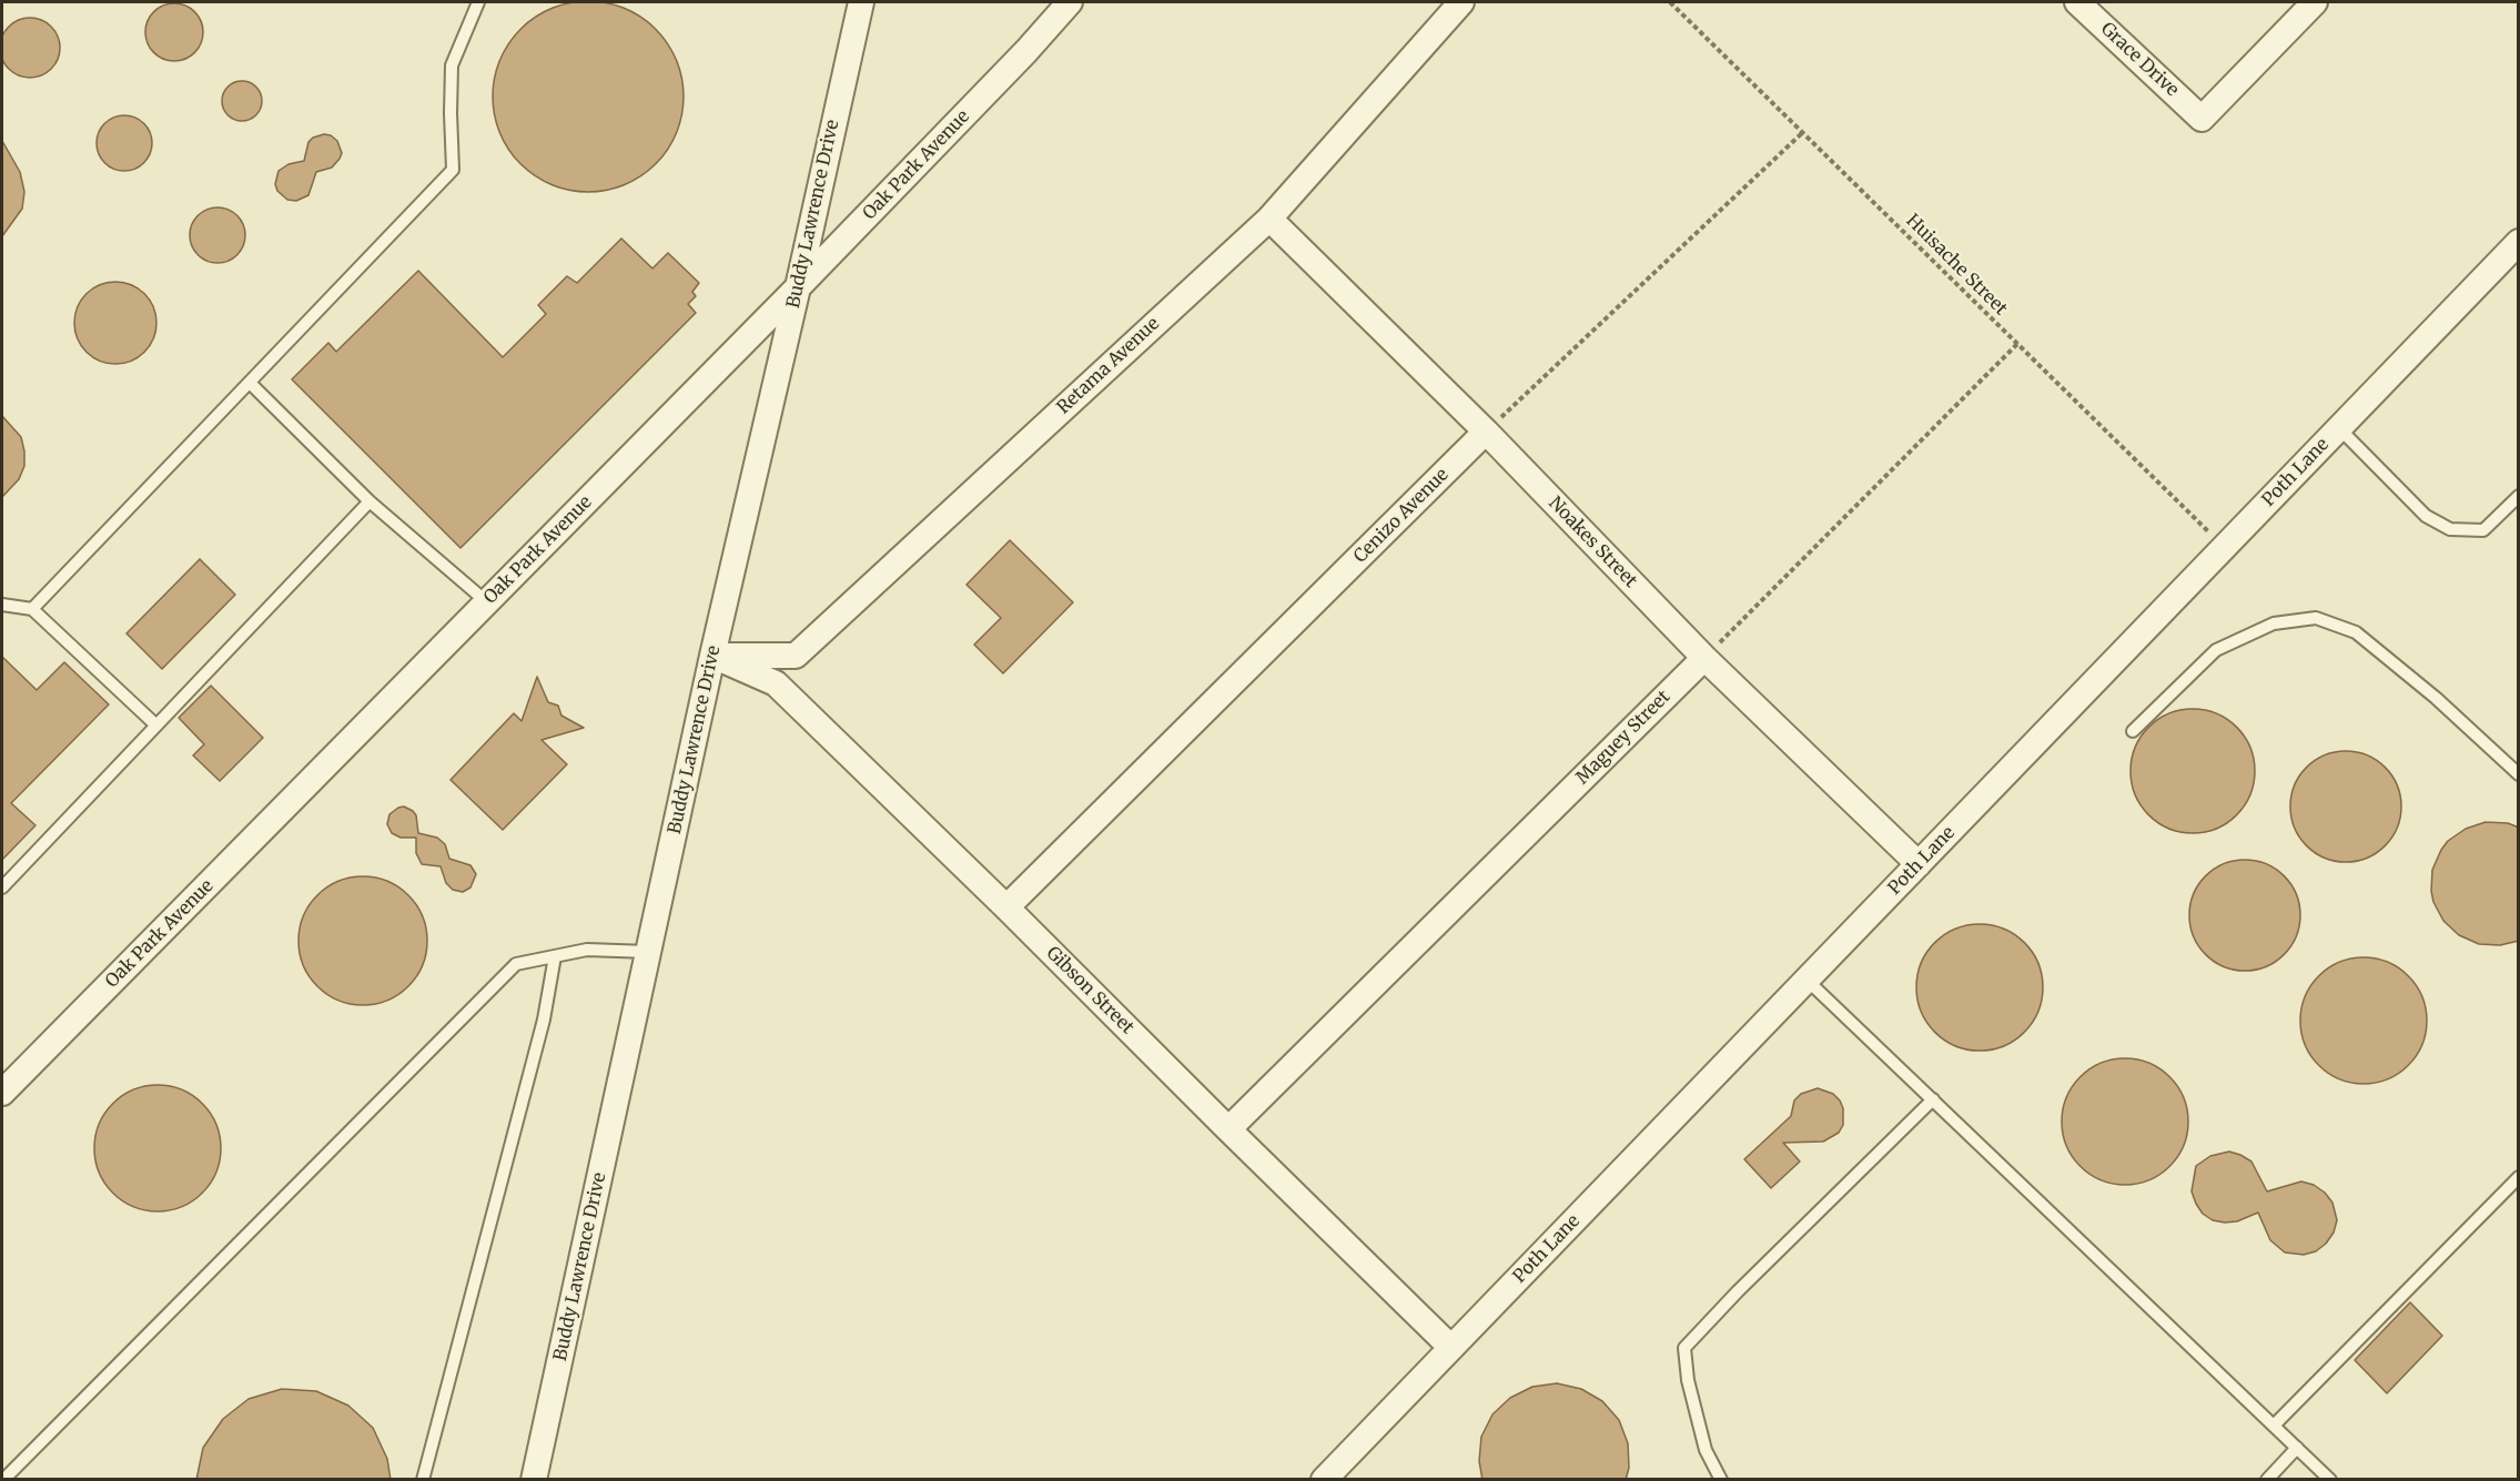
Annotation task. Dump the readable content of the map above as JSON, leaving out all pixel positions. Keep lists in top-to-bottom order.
{
  "streets": {
    "street": [
      "Grace Drive",
      "Oak Park Avenue",
      "Buddy Lawrence Drive",
      "Retama Avenue",
      "Poth Lane",
      "Cenizo Avenue",
      "Noakes Street",
      "Maguey Street",
      "Gibson Street"
    ],
    "path": ["Huisache Street"]
  },
  "crossings": [
    ["Oak Park Avenue", "Buddy Lawrence Drive"],
    ["Buddy Lawrence Drive", "Retama Avenue"],
    ["Buddy Lawrence Drive", "Gibson Street"],
    ["Huisache Street", "Poth Lane"],
    ["Retama Avenue", "Noakes Street"],
    ["Retama Avenue", "Gibson Street"],
    ["Poth Lane", "Noakes Street"],
    ["Poth Lane", "Gibson Street"],
    ["Cenizo Avenue", "Noakes Street"],
    ["Cenizo Avenue", "Gibson Street"],
    ["Noakes Street", "Maguey Street"],
    ["Maguey Street", "Gibson Street"]
  ]
}
